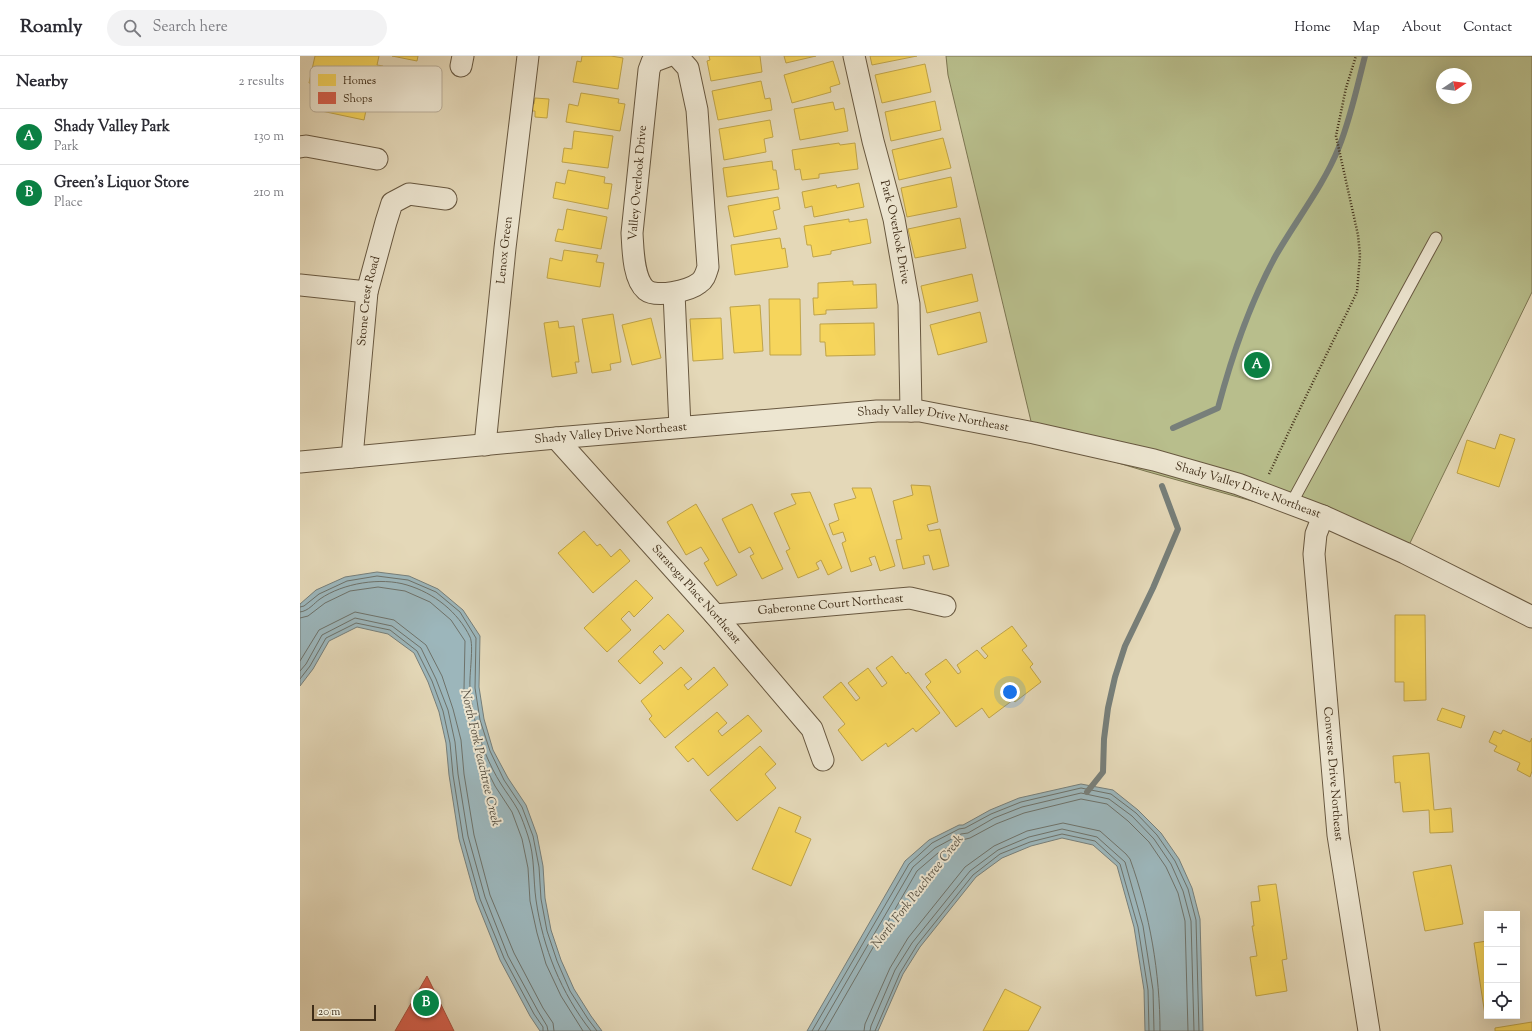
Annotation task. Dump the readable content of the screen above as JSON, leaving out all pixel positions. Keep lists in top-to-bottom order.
{
  "streets": {
    "street": [
      "Valley Overlook Drive",
      "Park Overlook Drive",
      "Lenox Green",
      "Stone Crest Road",
      "Shady Valley Drive Northeast",
      "Saratoga Place Northeast",
      "Gaberonne Court Northeast",
      "Converse Drive Northeast"
    ]
  },
  "crossings": [
    ["Park Overlook Drive", "Shady Valley Drive Northeast"],
    ["Lenox Green", "Shady Valley Drive Northeast"],
    ["Stone Crest Road", "Shady Valley Drive Northeast"],
    ["Shady Valley Drive Northeast", "Saratoga Place Northeast"],
    ["Shady Valley Drive Northeast", "Converse Drive Northeast"],
    ["Saratoga Place Northeast", "Gaberonne Court Northeast"]
  ],
  "water": ["North Fork Peachtree Creek"],
  "legend": ["Homes", "Shops"],
  "scale_bar": "20 m",
  "north": "right",
  "page": {
    "header": "Roamly",
    "search": "Search here",
    "nav": [
      "Home",
      "Map",
      "About",
      "Contact"
    ],
    "heading": ["Nearby", "2 results"],
    "list": [
      {
        "mark": "A",
        "name": "Shady Valley Park",
        "note": "Park",
        "value": "130 m"
      },
      {
        "mark": "B",
        "name": "Green's Liquor Store",
        "note": "Place",
        "value": "210 m"
      }
    ],
    "pins": ["A", "B"],
    "map_buttons": ["+", "−"],
    "scale": "20 m"
  }
}
